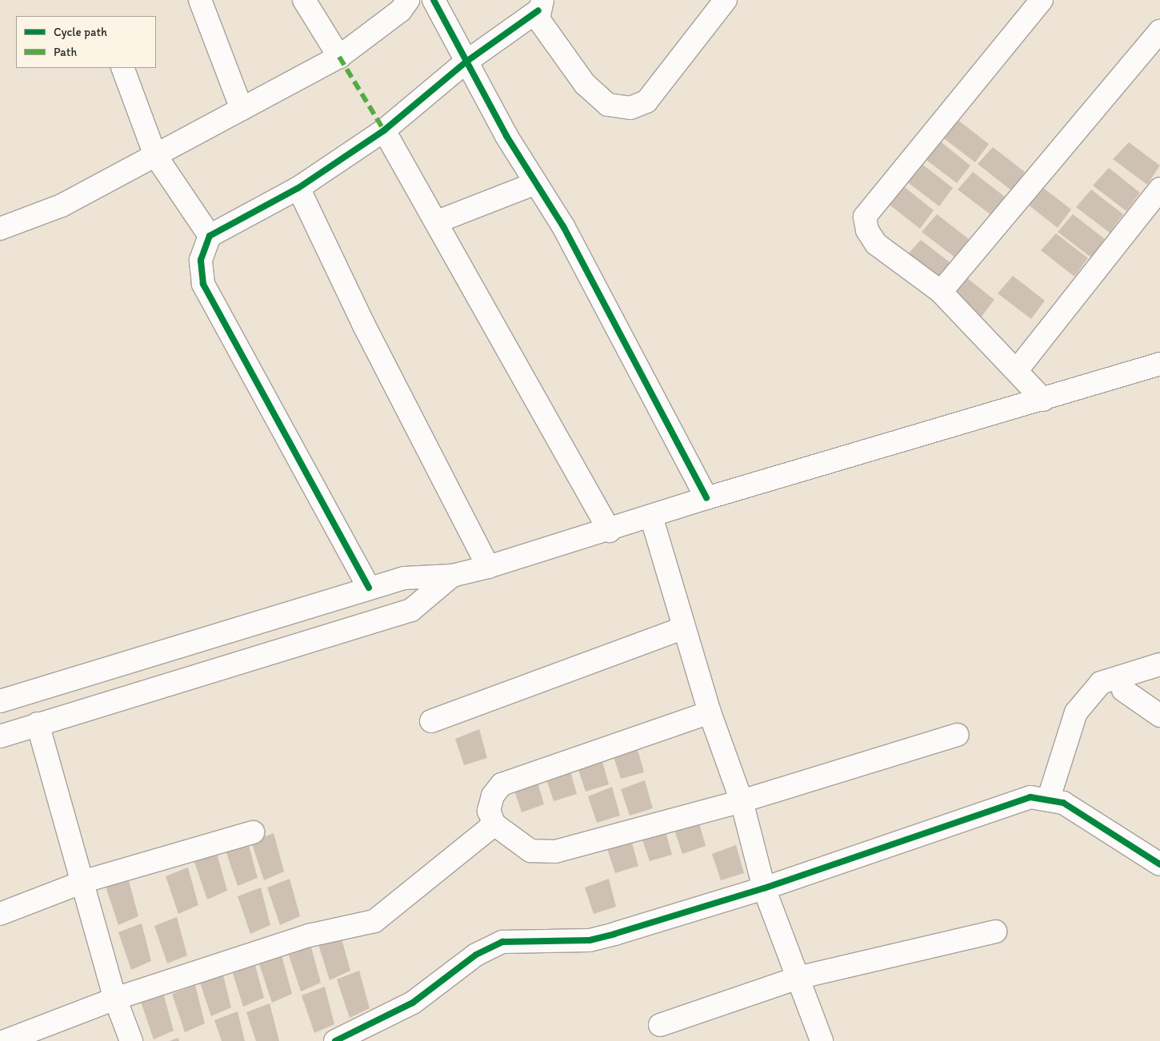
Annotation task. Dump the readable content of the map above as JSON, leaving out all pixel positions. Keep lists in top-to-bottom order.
{
  "legend": ["Cycle path", "Path"]
}
